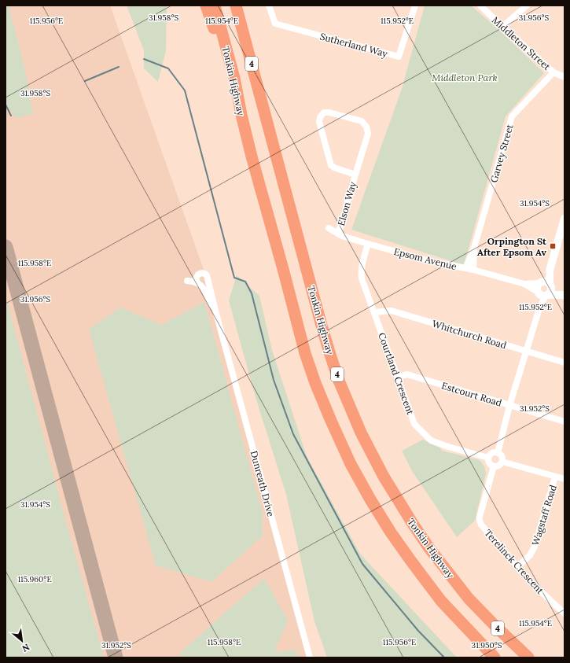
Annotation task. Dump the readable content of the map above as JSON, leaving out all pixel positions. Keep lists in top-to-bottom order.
{
  "streets": {
    "highway": ["4", "Tonkin Highway"],
    "street": [
      "Middleton Street",
      "Sutherland Way",
      "Garvey Street",
      "Elson Way",
      "Epsom Avenue",
      "Whitchurch Road",
      "Courtland Crescent",
      "Estcourt Road",
      "Dunreath Drive",
      "Wagstaff Road",
      "Terelinck Crescent"
    ]
  },
  "crossings": [
    ["Middleton Street", "Garvey Street"],
    ["Garvey Street", "Epsom Avenue"],
    ["Elson Way", "Epsom Avenue"],
    ["Epsom Avenue", "Courtland Crescent"],
    ["Whitchurch Road", "Courtland Crescent"],
    ["Courtland Crescent", "Estcourt Road"],
    ["Courtland Crescent", "Terelinck Crescent"],
    ["Wagstaff Road", "Terelinck Crescent"]
  ],
  "parks": ["Middleton Park"],
  "places": {
    "transit": ["Orpington St After Epsom Av"]
  },
  "north": "bottom right",
  "coordinates": [
    "31.958°S",
    "31.956°S",
    "115.956°E",
    "115.954°E",
    "115.952°E",
    "31.954°S",
    "115.958°E",
    "31.952°S",
    "115.960°E",
    "31.950°S"
  ]
}
